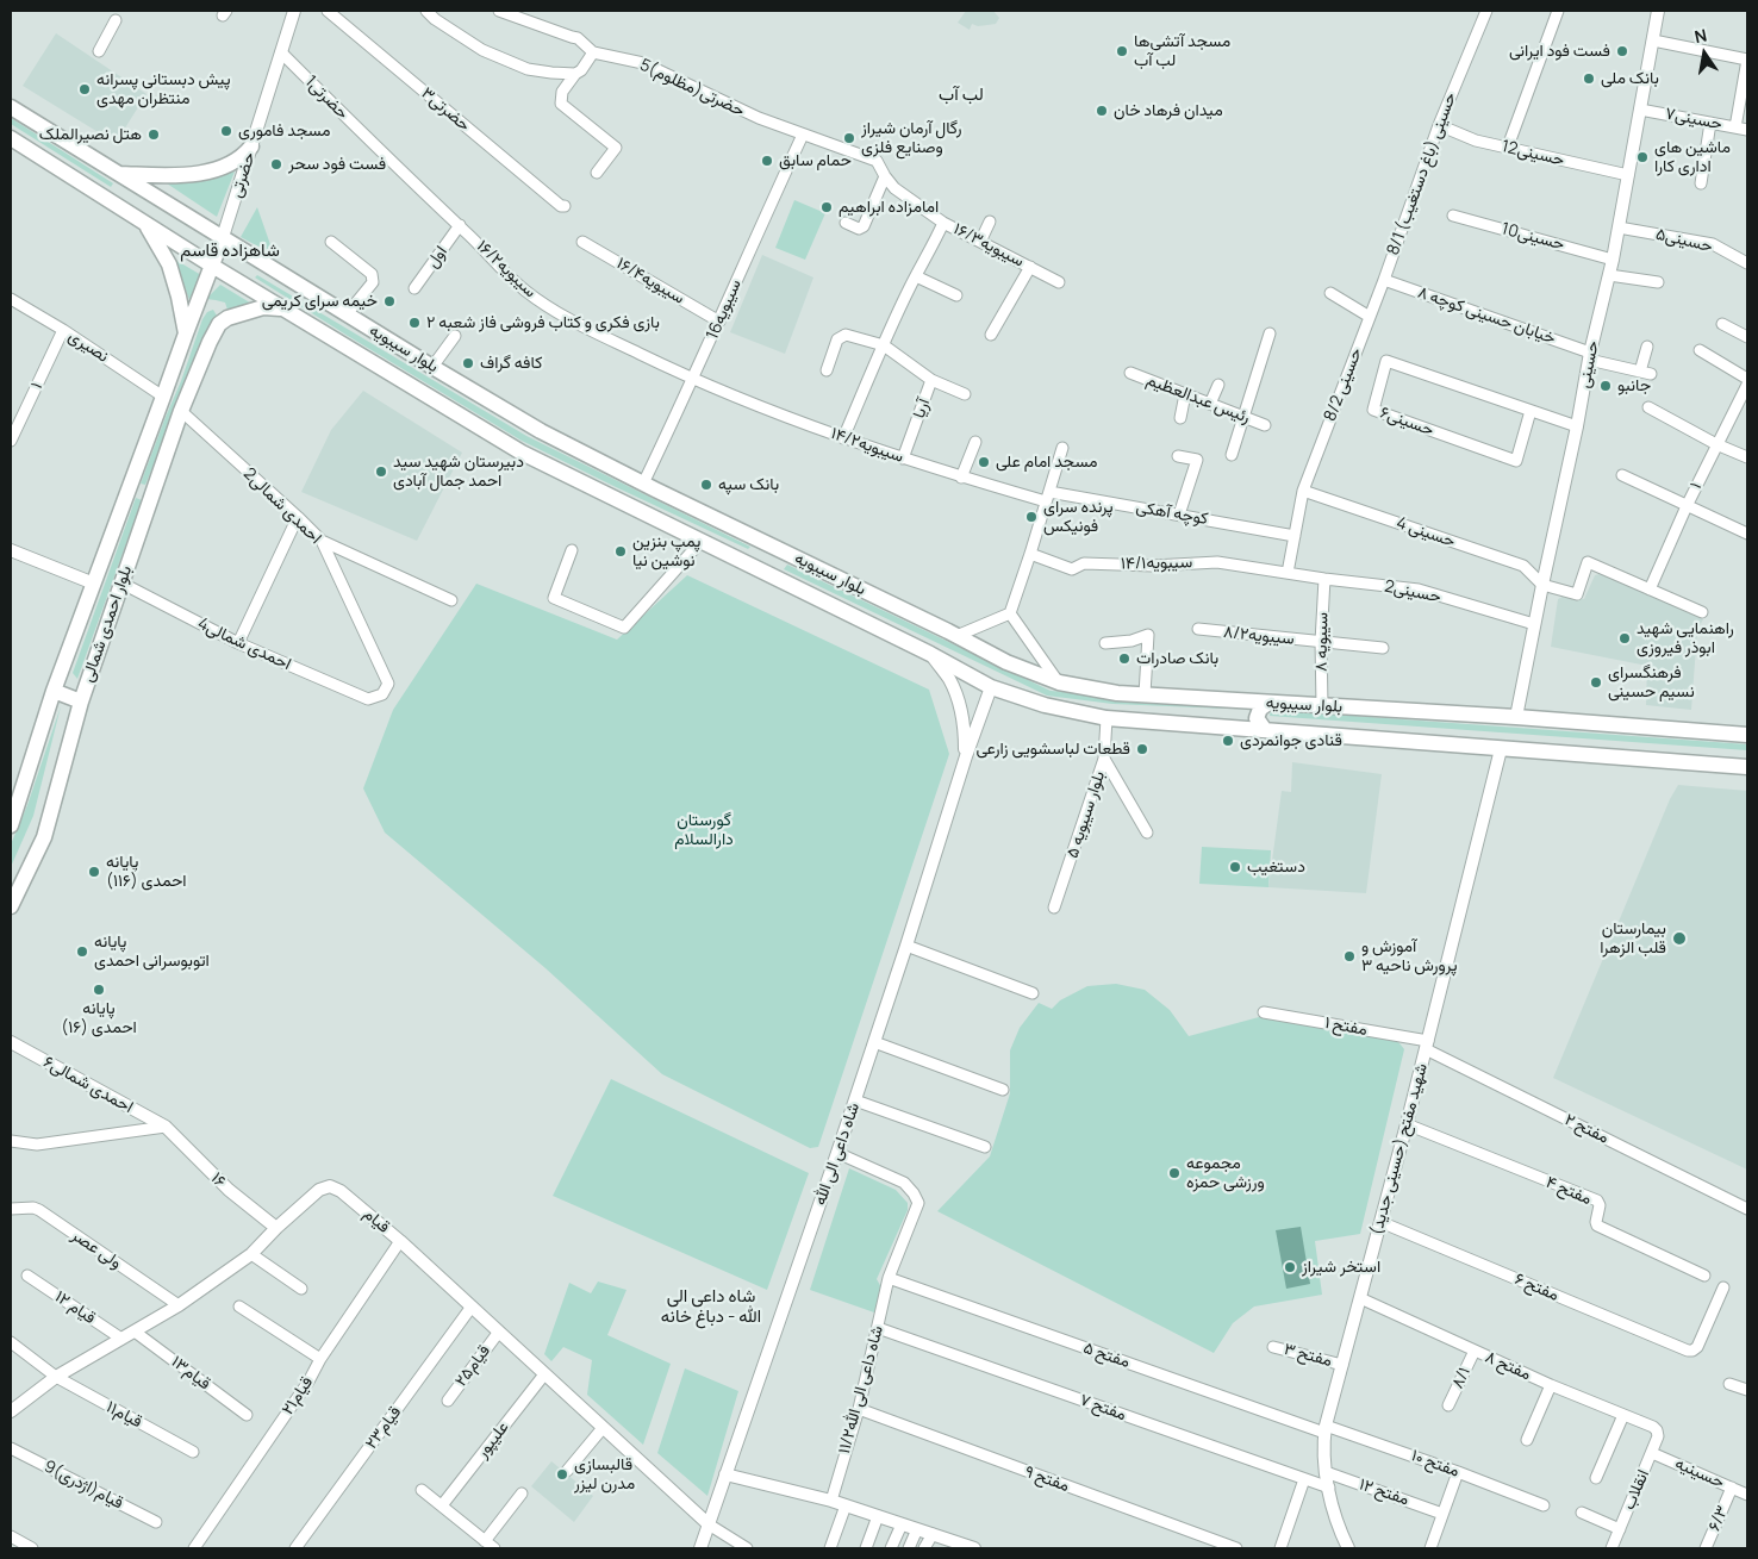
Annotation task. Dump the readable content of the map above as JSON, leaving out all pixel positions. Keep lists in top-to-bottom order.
{
  "streets": {
    "main road": ["بلوار سیبویه", "بلوار احمدی شمالی"],
    "street": [
      "5حضرتی(مظلوم)",
      "1حضرتی",
      "حضرتی۳",
      "حسینی۷",
      "حسینی12",
      "8/1 حسینی (باغ دستغیب)",
      "حضرتی",
      "حسینی10",
      "حسینی۵",
      "سیبویه۱۶/۳",
      "اول",
      "سیبویه۱۶/۲",
      "سیبویه۱۶/۴",
      "سیبویه16",
      "خیابان حسینی کوچه ۸",
      "نصیری",
      "حسینی",
      "8/2 حسینی",
      "۱",
      "رئیس عبدالعظیم",
      "آریا",
      "حسینی۶",
      "سیبویه۱۴/۲",
      "2احمدی شمالی",
      "کوچه آهکی",
      "حسینی 4",
      "سیبویه۱۴/۱",
      "حسینی2",
      "سیبویه۸/۲",
      "سیبویه ۸",
      "4احمدی شمالی",
      "بلوار سیبویه ۵",
      "مفتح ۱",
      "احمدی شمالی۶",
      "مفتح ۲",
      "شهید مفتح (حسینی جدید)",
      "شاه داعی الی الله",
      "۱۶",
      "مفتح ۴",
      "قیام",
      "ولی عصر",
      "مفتح ۶",
      "قیام ۱۲",
      "مفتح ۵",
      "مفتح ۳",
      "قیام۲۵",
      "مفتح ۸",
      "قیام۱۳",
      "۸/۱",
      "۱۱/۲شاه داعی الی الله",
      "قیام۲۱",
      "مفتح ۷",
      "قیام۱۱",
      "قیام۲۳",
      "علیپور",
      "مفتح ۱۰",
      "حسینیه",
      "مفتح ۹",
      "قیام(اژدری)9",
      "انقلاب",
      "مفتح ۱۲",
      "۶/۳"
    ]
  },
  "crossings": [
    ["5حضرتی(مظلوم)", "سیبویه۱۶/۳"],
    ["5حضرتی(مظلوم)", "سیبویه16"],
    ["1حضرتی", "حضرتی"],
    ["1حضرتی", "سیبویه۱۶/۲"],
    ["حسینی۷", "حسینی"],
    ["حسینی12", "8/1 حسینی (باغ دستغیب)"],
    ["حسینی12", "حسینی"],
    ["8/1 حسینی (باغ دستغیب)", "خیابان حسینی کوچه ۸"],
    ["8/1 حسینی (باغ دستغیب)", "8/2 حسینی"],
    ["حضرتی", "بلوار سیبویه"],
    ["حضرتی", "بلوار احمدی شمالی"],
    ["حسینی10", "حسینی"],
    ["حسینی۵", "حسینی"],
    ["سیبویه۱۶/۳", "سیبویه16"],
    ["اول", "سیبویه۱۶/۲"],
    ["سیبویه۱۶/۲", "سیبویه16"],
    ["سیبویه۱۶/۲", "سیبویه۱۴/۲"],
    ["سیبویه۱۶/۴", "سیبویه16"],
    ["سیبویه16", "بلوار سیبویه"],
    ["سیبویه16", "سیبویه۱۴/۲"],
    ["خیابان حسینی کوچه ۸", "حسینی"],
    ["خیابان حسینی کوچه ۸", "8/2 حسینی"],
    ["نصیری", "۱"],
    ["نصیری", "بلوار احمدی شمالی"],
    ["بلوار سیبویه", "حسینی"],
    ["بلوار سیبویه", "بلوار احمدی شمالی"],
    ["بلوار سیبویه", "سیبویه ۸"],
    ["بلوار سیبویه", "بلوار سیبویه ۵"],
    ["بلوار سیبویه", "شهید مفتح (حسینی جدید)"],
    ["بلوار سیبویه", "شاه داعی الی الله"],
    ["حسینی", "حسینی۶"],
    ["حسینی", "حسینی 4"],
    ["حسینی", "حسینی2"],
    ["8/2 حسینی", "کوچه آهکی"],
    ["8/2 حسینی", "حسینی 4"],
    ["8/2 حسینی", "سیبویه۱۴/۱"],
    ["8/2 حسینی", "حسینی2"],
    ["آریا", "سیبویه۱۴/۲"],
    ["سیبویه۱۴/۲", "کوچه آهکی"],
    ["2احمدی شمالی", "بلوار احمدی شمالی"],
    ["2احمدی شمالی", "4احمدی شمالی"],
    ["سیبویه۱۴/۱", "حسینی2"],
    ["حسینی2", "سیبویه ۸"],
    ["بلوار احمدی شمالی", "4احمدی شمالی"],
    ["سیبویه۸/۲", "سیبویه ۸"],
    ["مفتح ۱", "مفتح ۲"],
    ["مفتح ۱", "شهید مفتح (حسینی جدید)"],
    ["احمدی شمالی۶", "۱۶"],
    ["مفتح ۲", "شهید مفتح (حسینی جدید)"],
    ["شهید مفتح (حسینی جدید)", "مفتح ۴"],
    ["شهید مفتح (حسینی جدید)", "مفتح ۶"],
    ["شهید مفتح (حسینی جدید)", "مفتح ۵"],
    ["شهید مفتح (حسینی جدید)", "مفتح ۳"],
    ["شهید مفتح (حسینی جدید)", "مفتح ۸"],
    ["شهید مفتح (حسینی جدید)", "مفتح ۷"],
    ["شهید مفتح (حسینی جدید)", "مفتح ۱۰"],
    ["شهید مفتح (حسینی جدید)", "مفتح ۱۲"],
    ["شاه داعی الی الله", "قیام"],
    ["شاه داعی الی الله", "۱۱/۲شاه داعی الی الله"],
    ["۱۶", "قیام"],
    ["قیام", "ولی عصر"],
    ["قیام", "قیام ۱۲"],
    ["قیام", "قیام۲۵"],
    ["قیام", "قیام۱۳"],
    ["قیام", "قیام۲۱"],
    ["قیام", "قیام۱۱"],
    ["قیام", "قیام۲۳"],
    ["قیام", "علیپور"],
    ["مفتح ۵", "۱۱/۲شاه داعی الی الله"],
    ["مفتح ۵", "مفتح ۱۰"],
    ["مفتح ۸", "۸/۱"],
    ["مفتح ۸", "انقلاب"],
    ["۱۱/۲شاه داعی الی الله", "مفتح ۷"],
    ["۱۱/۲شاه داعی الی الله", "مفتح ۹"],
    ["حسینیه", "انقلاب"],
    ["حسینیه", "۶/۳"]
  ],
  "districts": ["لب آب", "شاهزاده قاسم", "شاه داعی الی الله - دباغ خانه"],
  "parks": ["گورستان دارالسلام"],
  "places": [
    "مسجد آتشی‌ها لب آب",
    "فست فود ایرانی",
    "بانک ملی",
    "پیش دبستانی پسرانه منتظران مهدی",
    "میدان فرهاد خان",
    "مسجد فاموری",
    "هتل نصیرالملک",
    "رگال آرمان شیراز وصنایع فلزی",
    "ماشین های اداری کارا",
    "حمام سابق",
    "فست فود سحر",
    "امامزاده ابراهیم",
    "خیمه سرای کریمی",
    "بازی فکری و کتاب فروشی فاز شعبه ۲",
    "کافه گراف",
    "جانبو",
    "مسجد امام علی",
    "دبیرستان شهید سید احمد جمال آبادی",
    "بانک سپه",
    "پرنده سرای فونیکس",
    "پمپ بنزین نوشین نیا",
    "راهنمایی شهید ابوذر فیروزی",
    "بانک صادرات",
    "فرهنگسرای نسیم حسینی",
    "قنادی جوانمردی",
    "قطعات لباسشویی زارعی",
    "دستغیب",
    "پایانه احمدی (۱۱۶)",
    "بیمارستان قلب الزهرا",
    "پایانه اتوبوسرانی احمدی",
    "آموزش و پرورش ناحیه ۳",
    "پایانه احمدی (۱۶)",
    "مجموعه ورزشی حمزه",
    "استخر شیراز",
    "قالبسازی مدرن لیزر"
  ],
  "north": "top"
}
